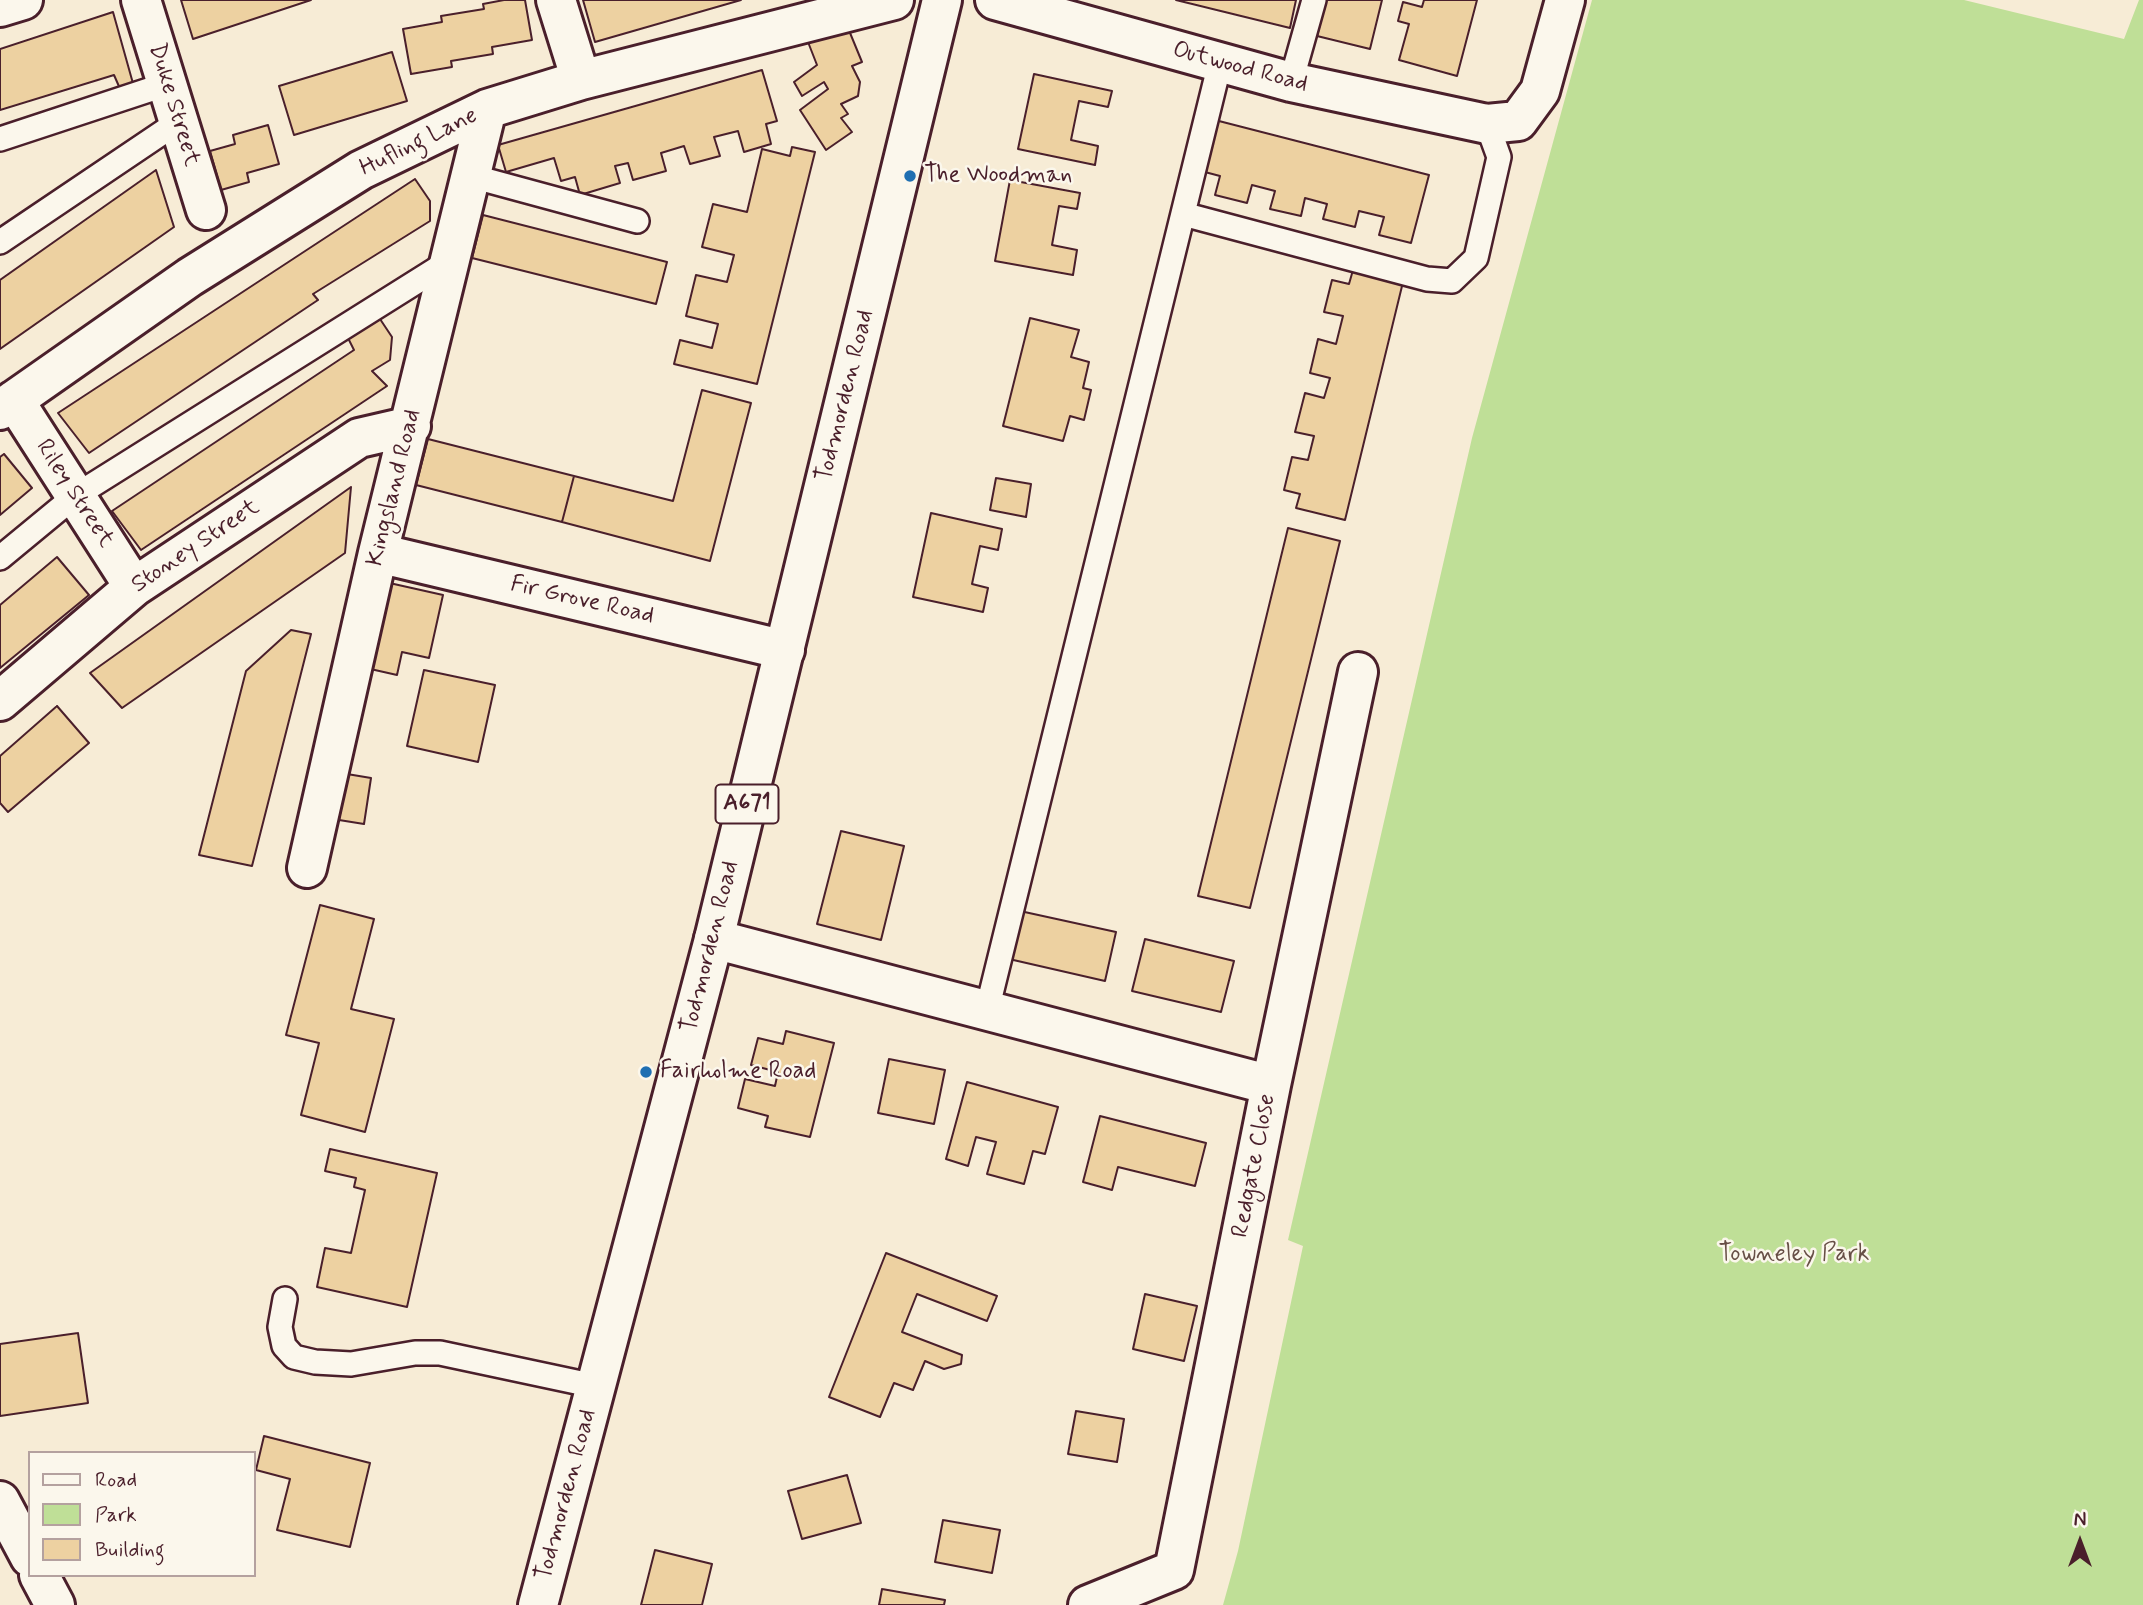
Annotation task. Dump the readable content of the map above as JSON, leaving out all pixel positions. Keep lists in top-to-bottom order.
{
  "streets": {
    "main road": [
      "Outwood Road",
      "Duke Street",
      "Hufling Lane",
      "Todmorden Road",
      "Kingsland Road",
      "Riley Street",
      "Stoney Street",
      "Fir Grove Road",
      "A671",
      "Redgate Close"
    ]
  },
  "crossings": [
    ["Hufling Lane", "Kingsland Road"],
    ["Hufling Lane", "Riley Street"],
    ["Todmorden Road", "Fir Grove Road"],
    ["Kingsland Road", "Stoney Street"],
    ["Kingsland Road", "Fir Grove Road"],
    ["Riley Street", "Stoney Street"]
  ],
  "parks": ["Towneley Park"],
  "places": ["The Woodman", "Fairholme Road"],
  "legend": ["Road", "Park", "Building"],
  "north": "top"
}
